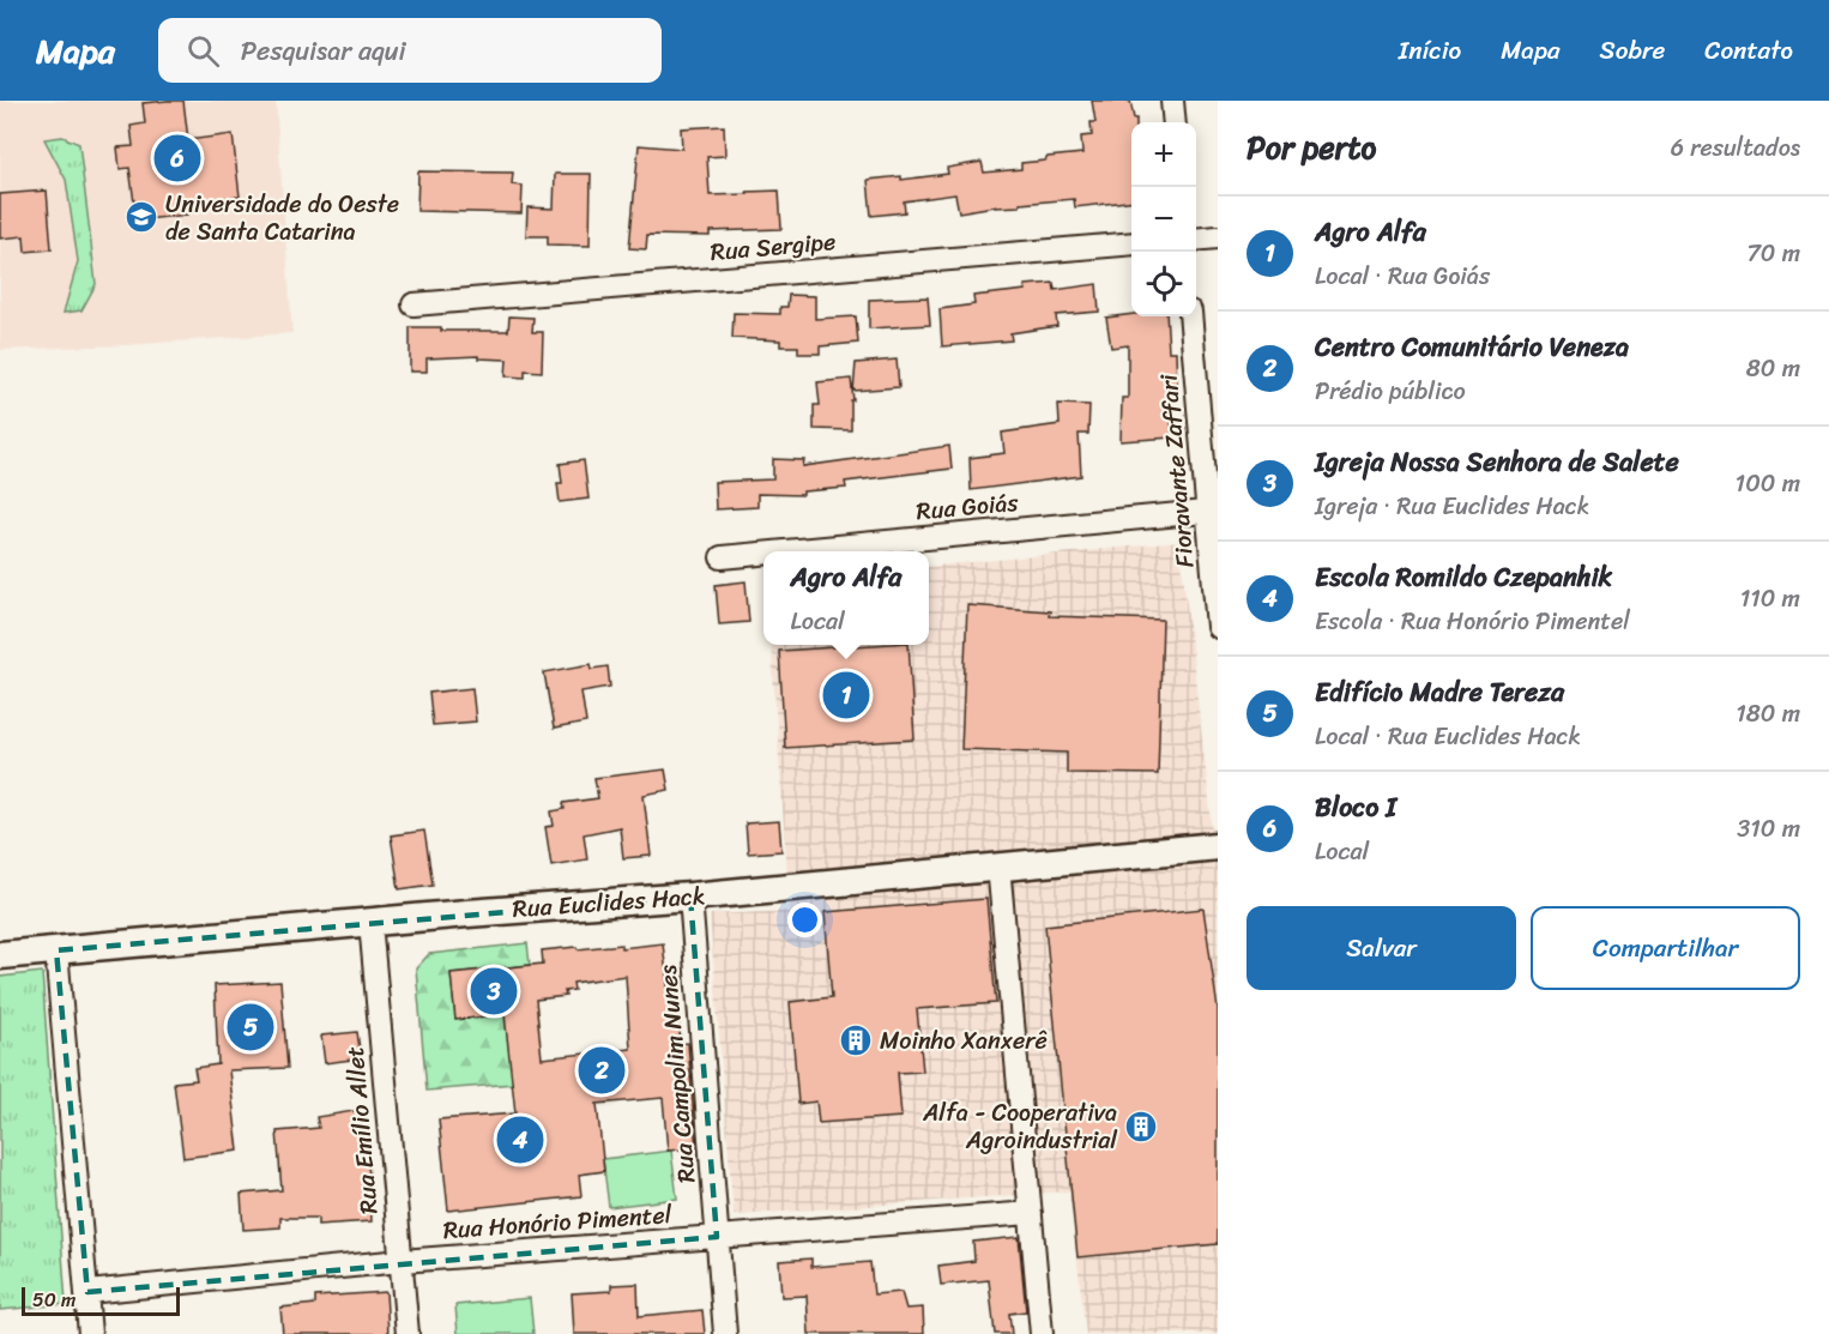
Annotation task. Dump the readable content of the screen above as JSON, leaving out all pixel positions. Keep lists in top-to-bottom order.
{
  "streets": {
    "main road": ["Rua Euclides Hack"],
    "street": [
      "Rua Sergipe",
      "Fioravante Zaffari",
      "Rua Goiás",
      "Rua Campolim Nunes",
      "Rua Emílio Allet",
      "Rua Honório Pimentel"
    ]
  },
  "crossings": [
    ["Fioravante Zaffari", "Rua Goiás"],
    ["Rua Euclides Hack", "Rua Campolim Nunes"],
    ["Rua Euclides Hack", "Rua Emílio Allet"],
    ["Rua Campolim Nunes", "Rua Honório Pimentel"],
    ["Rua Emílio Allet", "Rua Honório Pimentel"]
  ],
  "places": {
    "school or university": ["Universidade do Oeste de Santa Catarina"],
    "building": ["Moinho Xanxerê", "Alfa - Cooperativa Agroindustrial"]
  },
  "scale_bar": "50 m",
  "page": {
    "header": "Mapa",
    "search": "Pesquisar aqui",
    "nav": [
      "Início",
      "Mapa",
      "Sobre",
      "Contato"
    ],
    "heading": ["Por perto", "6 resultados"],
    "map_buttons": ["+", "−"],
    "pins": [
      "6",
      "1",
      "3",
      "5",
      "2",
      "4"
    ],
    "list": [
      {
        "mark": "1",
        "name": "Agro Alfa",
        "note": "Local · Rua Goiás",
        "value": "70 m"
      },
      {
        "mark": "2",
        "name": "Centro Comunitário Veneza",
        "note": "Prédio público",
        "value": "80 m"
      },
      {
        "mark": "3",
        "name": "Igreja Nossa Senhora de Salete",
        "note": "Igreja · Rua Euclides Hack",
        "value": "100 m"
      },
      {
        "mark": "4",
        "name": "Escola Romildo Czepanhik",
        "note": "Escola · Rua Honório Pimentel",
        "value": "110 m"
      },
      {
        "mark": "5",
        "name": "Edifício Madre Tereza",
        "note": "Local · Rua Euclides Hack",
        "value": "180 m"
      },
      {
        "mark": "6",
        "name": "Bloco I",
        "note": "Local",
        "value": "310 m"
      }
    ],
    "popup": ["Agro Alfa", "Local"],
    "buttons": ["Salvar", "Compartilhar"],
    "scale": "50 m"
  }
}
